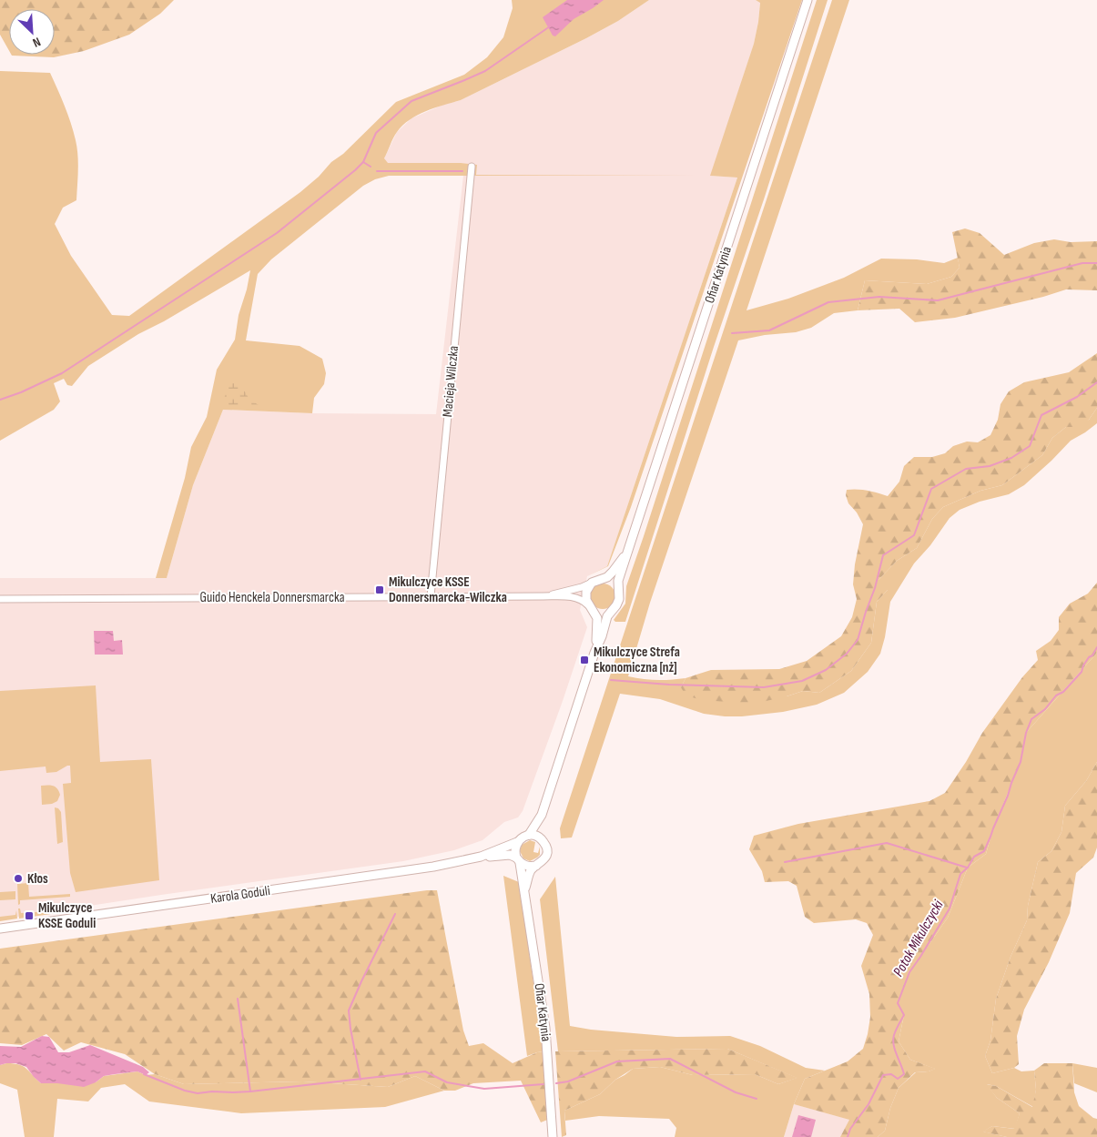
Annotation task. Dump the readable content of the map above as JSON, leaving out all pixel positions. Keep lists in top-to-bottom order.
{
  "streets": {
    "street": [
      "Ofiar Katynia",
      "Macieja Wilczka",
      "Guido Henckela Donnersmarcka",
      "Karola Goduli"
    ]
  },
  "crossings": [
    ["Ofiar Katynia", "Guido Henckela Donnersmarcka"],
    ["Ofiar Katynia", "Karola Goduli"],
    ["Macieja Wilczka", "Guido Henckela Donnersmarcka"]
  ],
  "water": ["Potok Mikulczycki"],
  "places": {
    "transit": ["Mikulczyce KSSE Donnersmarcka-Wilczka", "Mikulczyce Strefa Ekonomiczna [nż]", "Mikulczyce KSSE Goduli"],
    "other": ["Kłos"]
  },
  "north": "bottom right"
}
